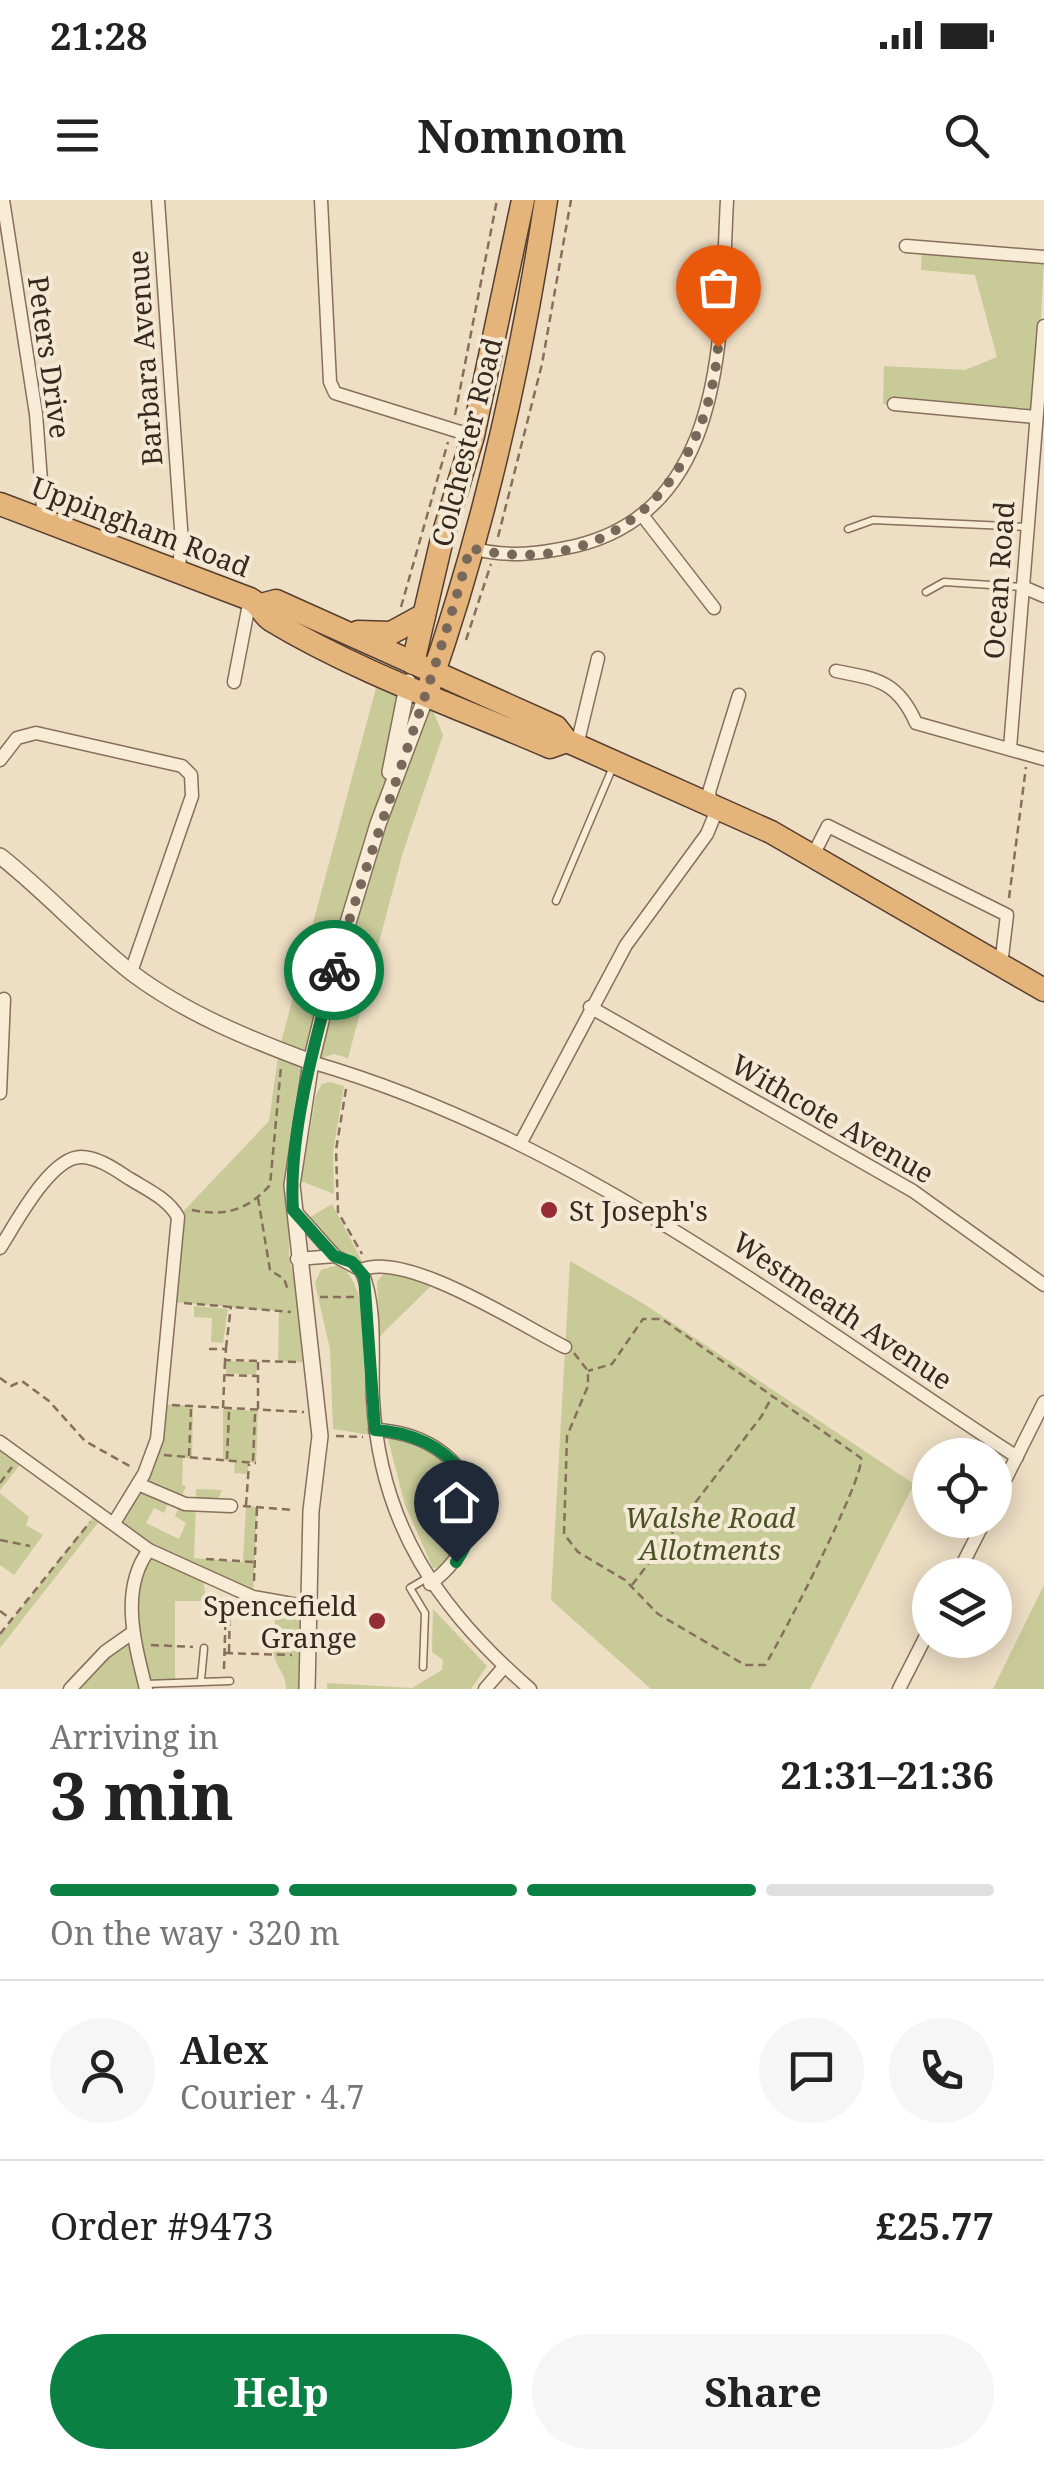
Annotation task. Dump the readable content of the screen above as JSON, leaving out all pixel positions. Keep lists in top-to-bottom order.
{
  "streets": {
    "highway": ["Colchester Road", "Uppingham Road"],
    "street": [
      "Peters Drive",
      "Barbara Avenue",
      "Ocean Road",
      "Withcote Avenue",
      "Westmeath Avenue"
    ]
  },
  "crossings": [
    ["Peters Drive", "Uppingham Road"],
    ["Barbara Avenue", "Uppingham Road"],
    ["Colchester Road", "Uppingham Road"]
  ],
  "parks": ["Walshe Road Allotments"],
  "places": ["St Joseph's", "Spencefield Grange"],
  "page": {
    "status": "21:28",
    "header": "Nomnom",
    "heading": ["3 min", "Arriving in", "21:31–21:36"],
    "panel": [
      "Alex",
      "Courier · 4.7",
      "Order #9473",
      "£25.77"
    ],
    "bar": "On the way · 320 m",
    "buttons": ["Help", "Share"]
  }
}
